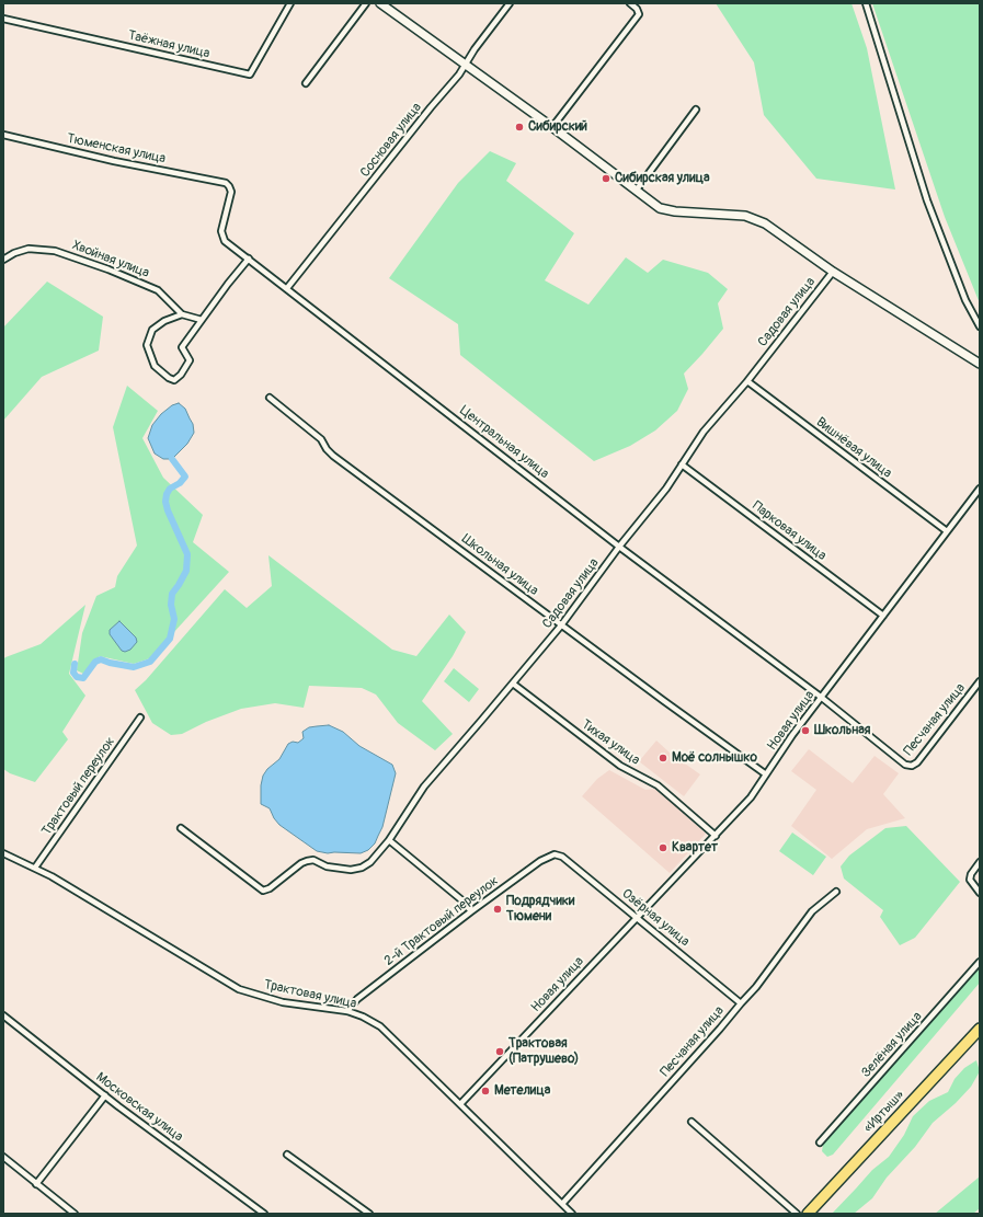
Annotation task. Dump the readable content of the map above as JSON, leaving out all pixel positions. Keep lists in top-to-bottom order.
{
  "streets": {
    "highway": ["«Иртыш»"],
    "street": [
      "Таёжная улица",
      "Сосновая улица",
      "Тюменская улица",
      "Хвойная улица",
      "Садовая улица",
      "Центральная улица",
      "Вишнёвая улица",
      "Парковая улица",
      "Школьная улица",
      "Песчаная улица",
      "Новая улица",
      "Тихая улица",
      "Трактовый переулок",
      "Озёрная улица",
      "2-й Трактовый переулок",
      "Трактовая улица",
      "Зелёная улица",
      "Московская улица"
    ]
  },
  "crossings": [
    ["Сосновая улица", "Центральная улица"],
    ["Тюменская улица", "Центральная улица"],
    ["Садовая улица", "Центральная улица"],
    ["Садовая улица", "Вишнёвая улица"],
    ["Садовая улица", "Парковая улица"],
    ["Садовая улица", "Школьная улица"],
    ["Садовая улица", "Тихая улица"],
    ["Центральная улица", "Песчаная улица"],
    ["Центральная улица", "Новая улица"],
    ["Вишнёвая улица", "Новая улица"],
    ["Парковая улица", "Новая улица"],
    ["Школьная улица", "Новая улица"],
    ["Песчаная улица", "Новая улица"],
    ["Песчаная улица", "Озёрная улица"],
    ["Песчаная улица", "Трактовая улица"],
    ["Новая улица", "Тихая улица"],
    ["Новая улица", "Озёрная улица"],
    ["Новая улица", "Трактовая улица"],
    ["Трактовый переулок", "Трактовая улица"],
    ["Озёрная улица", "2-й Трактовый переулок"],
    ["2-й Трактовый переулок", "Трактовая улица"]
  ],
  "places": [
    "Сибирский",
    "Сибирская улица",
    "Школьная",
    "Моё солнышко",
    "Квартет",
    "Подрядчики Тюмени",
    "Трактовая (Патрушево)",
    "Метелица"
  ]
}
